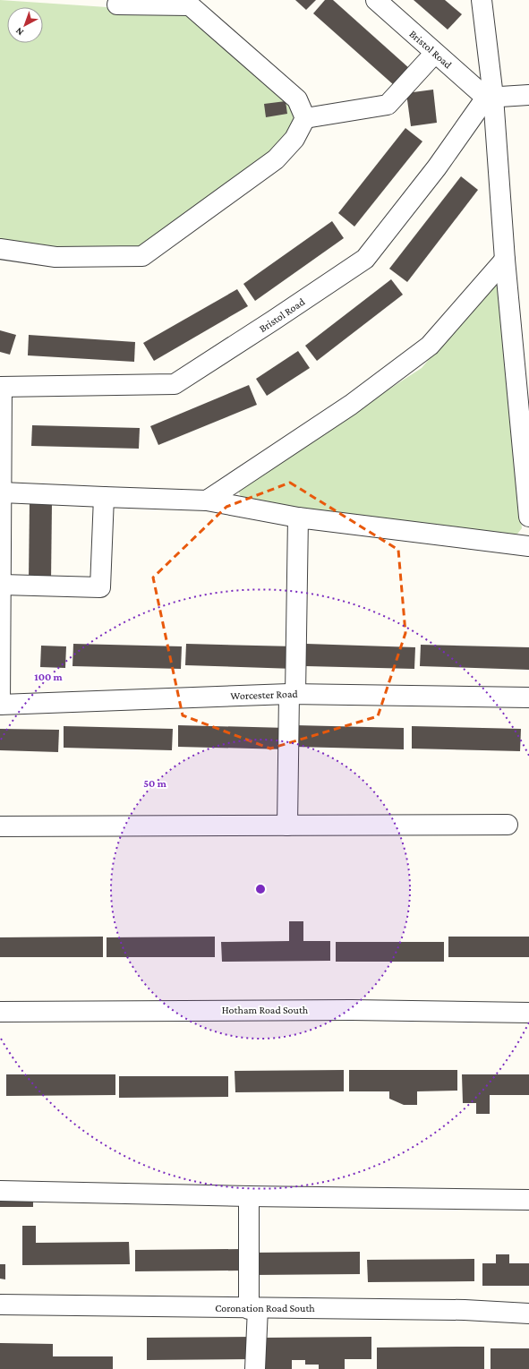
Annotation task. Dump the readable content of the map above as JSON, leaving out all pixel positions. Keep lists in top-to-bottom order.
{
  "streets": {
    "street": [
      "Bristol Road",
      "Worcester Road",
      "Hotham Road South",
      "Coronation Road South"
    ]
  },
  "north": "bottom left",
  "rings": ["100 m", "50 m"]
}
